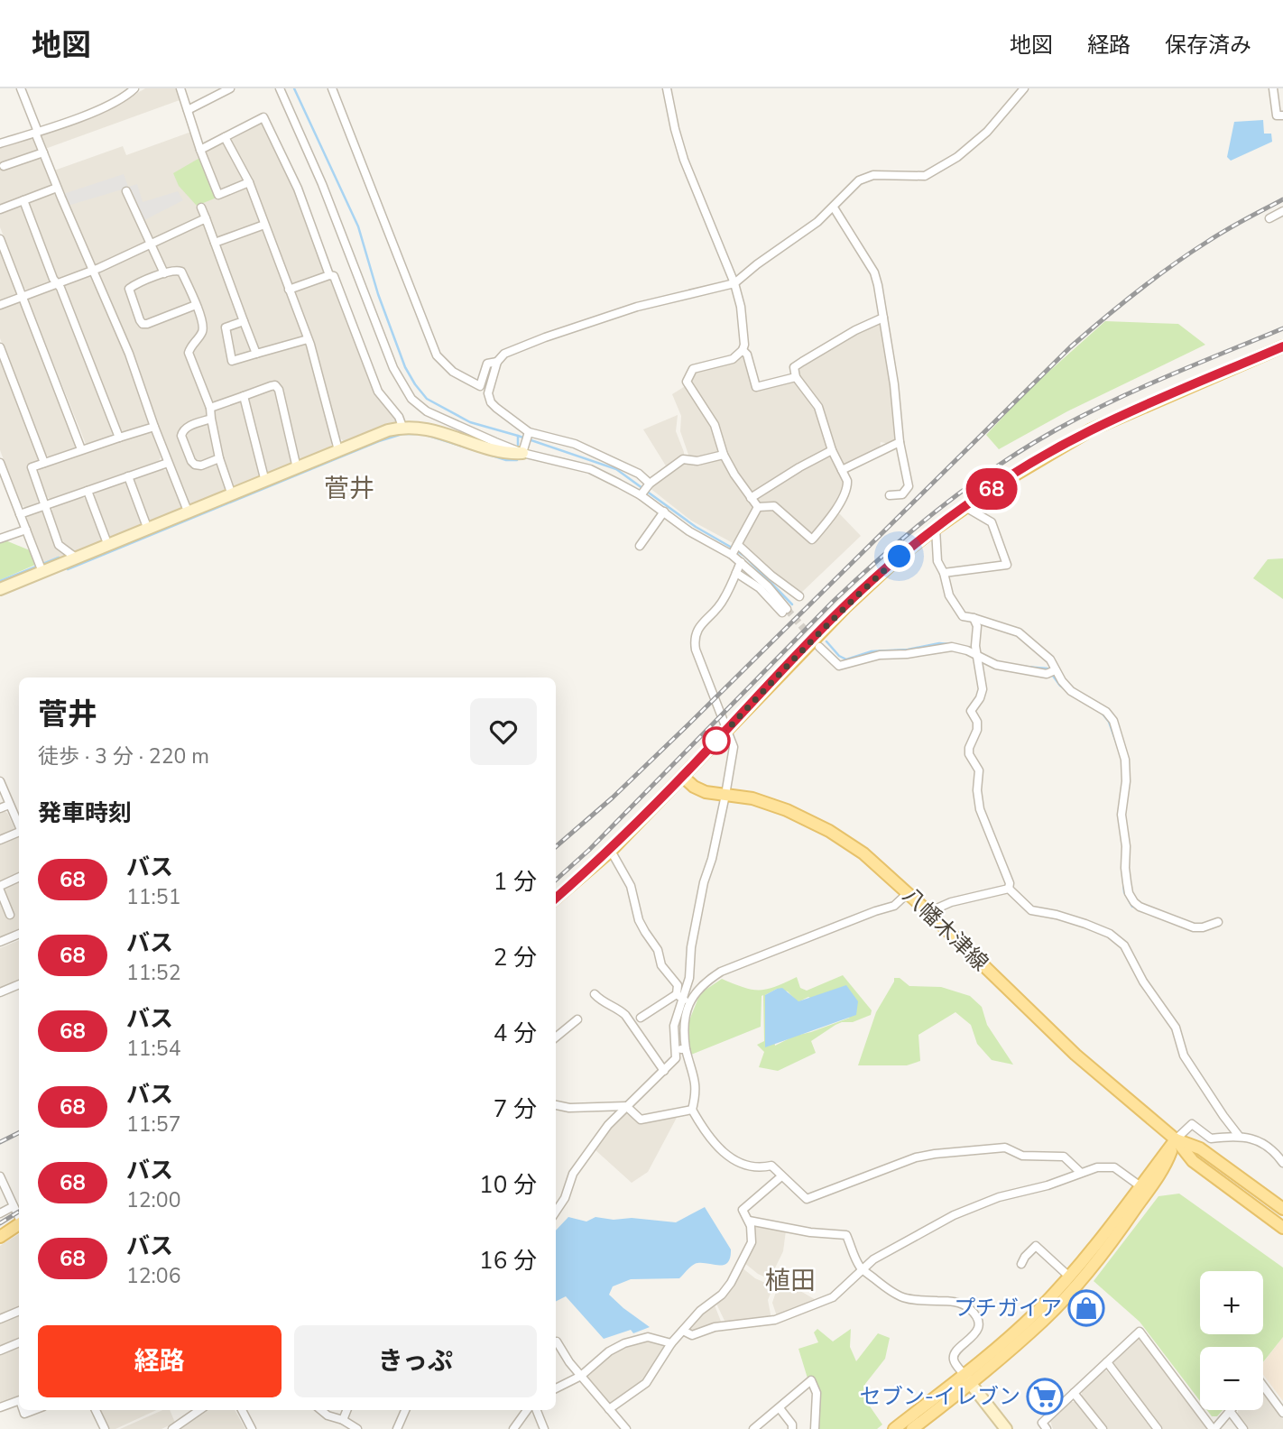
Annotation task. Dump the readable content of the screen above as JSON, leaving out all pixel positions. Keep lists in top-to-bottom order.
{
  "streets": {
    "main road": ["八幡木津線"]
  },
  "districts": ["菅井", "植田"],
  "places": {
    "shop": ["プチガイア"],
    "supermarket": ["セブン-イレブン"]
  },
  "lines": ["bus line 68"],
  "page": {
    "header": "地図",
    "nav": ["地図", "経路", "保存済み"],
    "on_map": "68",
    "heading": [
      ["菅井", "徒歩 · 3 分 · 220 m"],
      "発車時刻"
    ],
    "list": [
      {
        "mark": "68",
        "name": "バス",
        "note": "11:51",
        "value": "1 分"
      },
      {
        "mark": "68",
        "name": "バス",
        "note": "11:52",
        "value": "2 分"
      },
      {
        "mark": "68",
        "name": "バス",
        "note": "11:54",
        "value": "4 分"
      },
      {
        "mark": "68",
        "name": "バス",
        "note": "11:57",
        "value": "7 分"
      },
      {
        "mark": "68",
        "name": "バス",
        "note": "12:00",
        "value": "10 分"
      },
      {
        "mark": "68",
        "name": "バス",
        "note": "12:06",
        "value": "16 分"
      }
    ],
    "map_buttons": ["+", "−"],
    "buttons": ["経路", "きっぷ"]
  }
}
